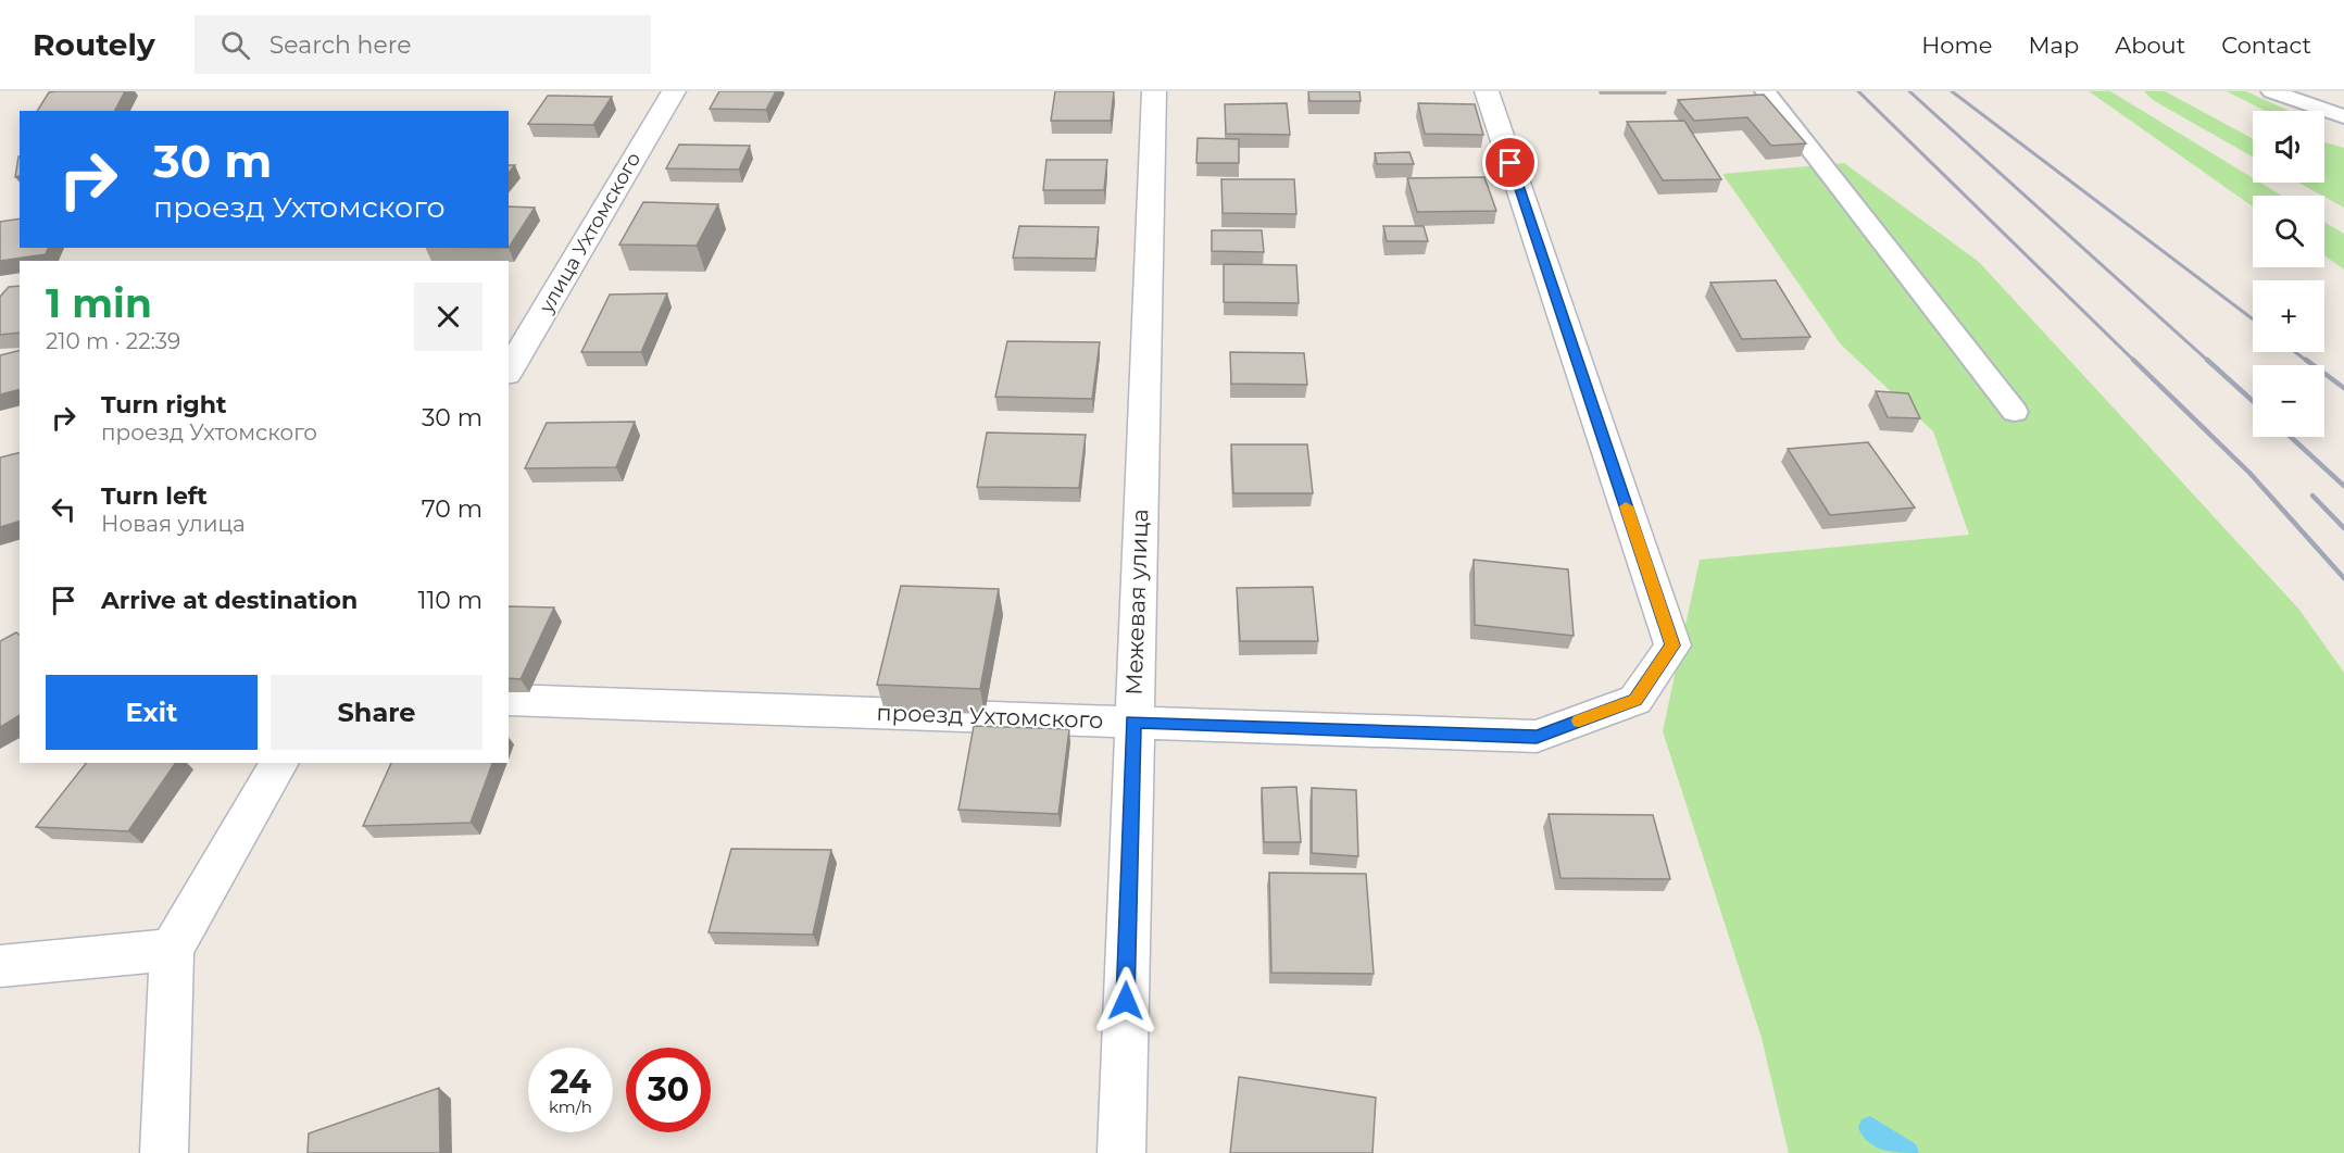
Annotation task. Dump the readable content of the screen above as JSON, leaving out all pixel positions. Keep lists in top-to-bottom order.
{
  "streets": {
    "street": ["улица Ухтомского", "Межевая улица", "проезд Ухтомского"]
  },
  "crossings": [
    ["Межевая улица", "проезд Ухтомского"]
  ],
  "page": {
    "header": "Routely",
    "search": "Search here",
    "nav": [
      "Home",
      "Map",
      "About",
      "Contact"
    ],
    "map_buttons": ["+", "−"],
    "turn": ["30 m", "проезд Ухтомского"],
    "heading": ["1 min", "210 m · 22:39"],
    "list": [
      {
        "name": "Turn right",
        "note": "проезд Ухтомского",
        "value": "30 m"
      },
      {
        "name": "Turn left",
        "note": "Новая улица",
        "value": "70 m"
      },
      {
        "name": "Arrive at destination",
        "value": "110 m"
      }
    ],
    "buttons": ["Exit", "Share"],
    "speed": "24 km/h",
    "limit": "30"
  }
}
